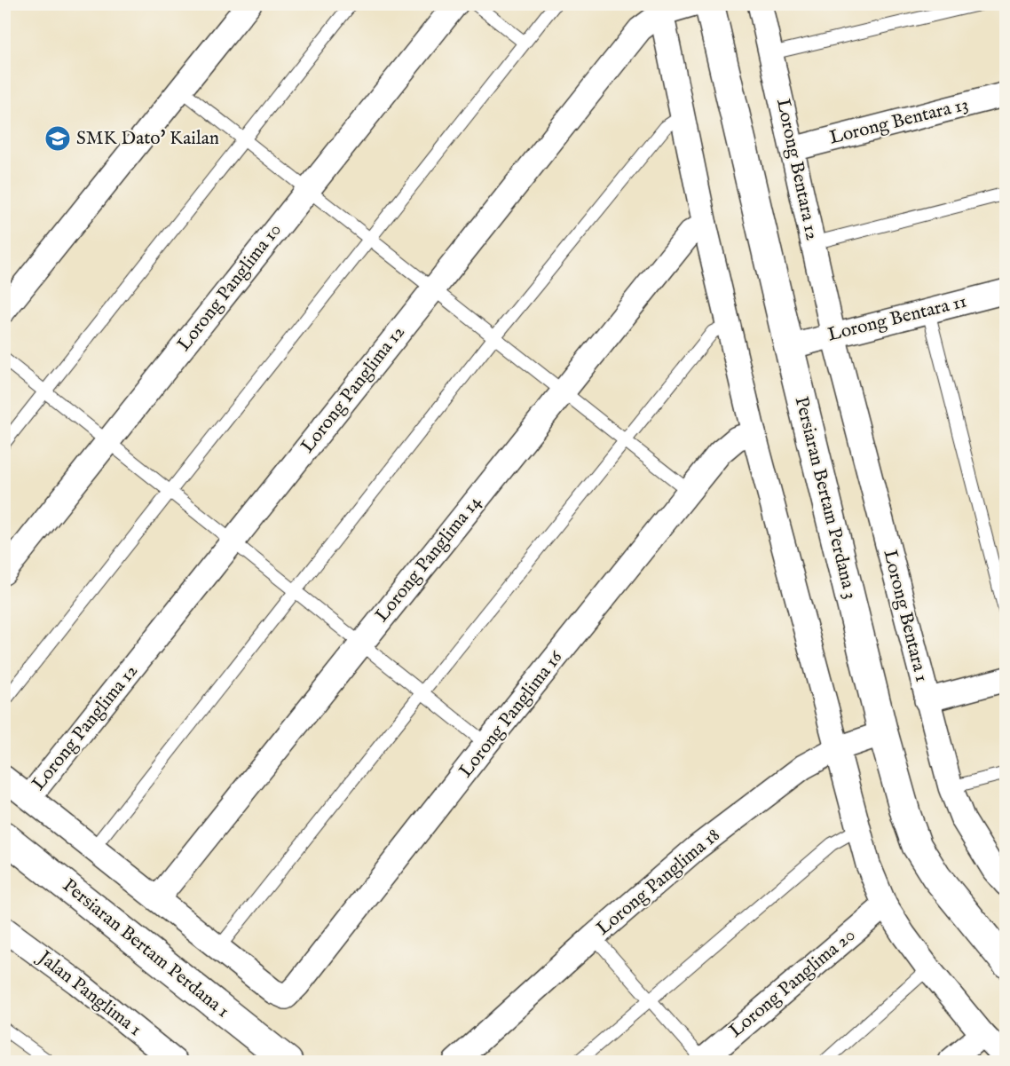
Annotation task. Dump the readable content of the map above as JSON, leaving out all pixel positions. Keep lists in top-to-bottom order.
{
  "streets": {
    "street": [
      "Lorong Bentara 13",
      "Lorong Bentara 12",
      "Lorong Panglima 10",
      "Lorong Bentara 11",
      "Lorong Panglima 12",
      "Persiaran Bertam Perdana 3",
      "Lorong Panglima 14",
      "Lorong Bentara 1",
      "Lorong Panglima 16",
      "Lorong Panglima 18",
      "Persiaran Bertam Perdana 1",
      "Lorong Panglima 20",
      "Jalan Panglima 1"
    ]
  },
  "crossings": [
    ["Lorong Bentara 13", "Lorong Bentara 12"],
    ["Lorong Bentara 12", "Lorong Bentara 11"],
    ["Lorong Bentara 12", "Lorong Bentara 1"],
    ["Lorong Bentara 11", "Persiaran Bertam Perdana 3"],
    ["Lorong Bentara 11", "Lorong Bentara 1"],
    ["Persiaran Bertam Perdana 3", "Lorong Panglima 18"]
  ],
  "places": {
    "school or university": ["SMK Dato' Kailan"]
  }
}
